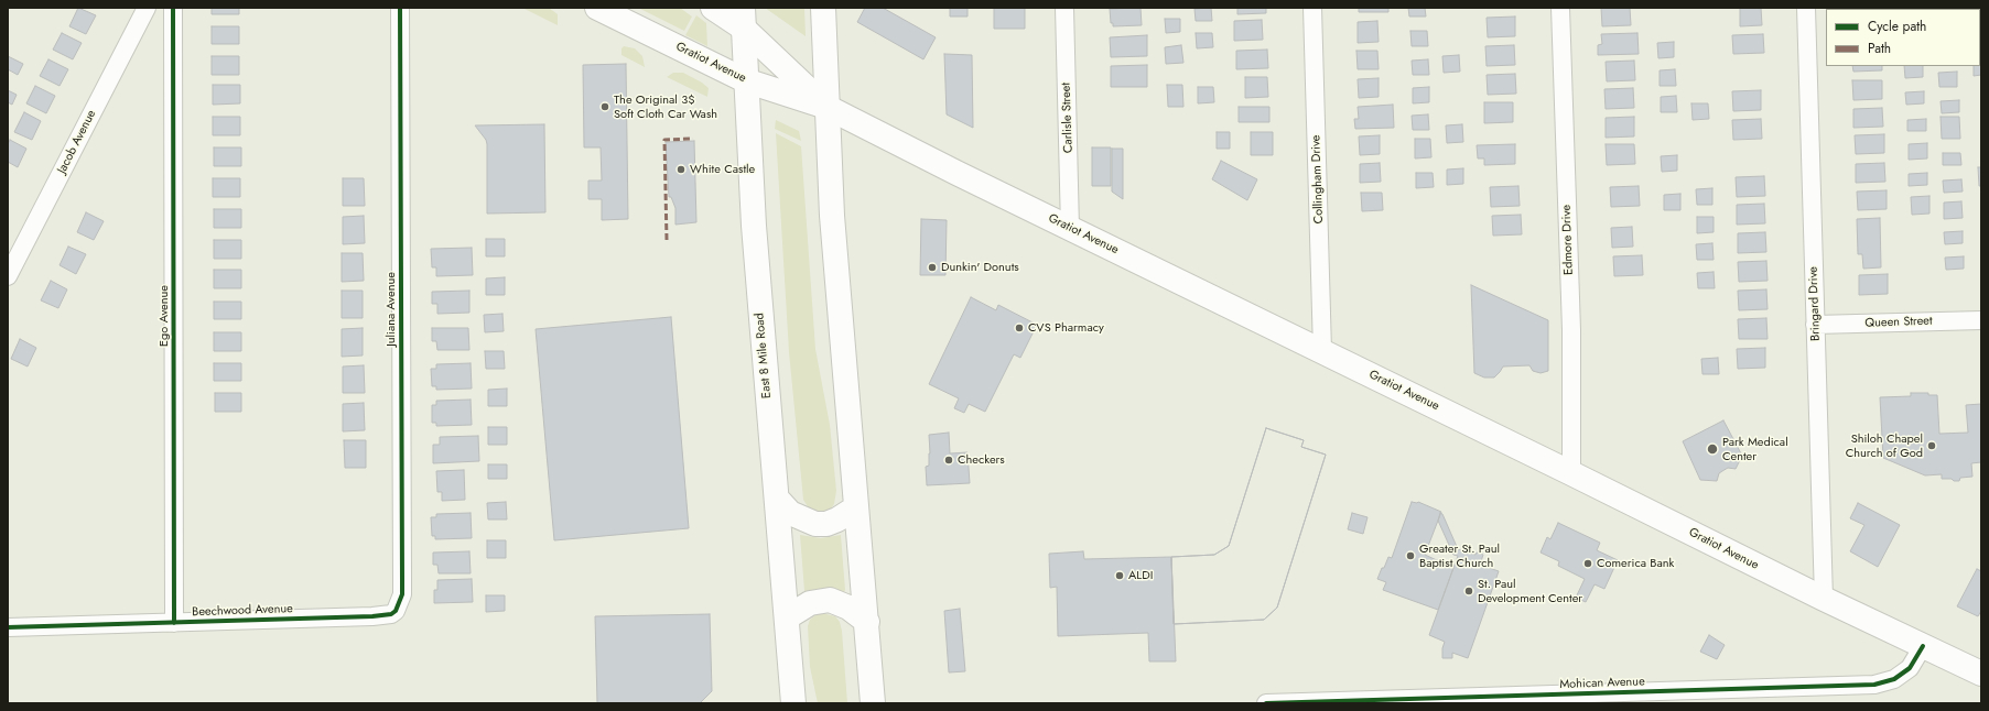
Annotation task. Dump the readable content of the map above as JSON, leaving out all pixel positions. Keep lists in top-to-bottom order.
{
  "streets": {
    "main road": ["Gratiot Avenue", "East 8 Mile Road"],
    "street": [
      "Carlisle Street",
      "Jacob Avenue",
      "Collingham Drive",
      "Edmore Drive",
      "Bringard Drive",
      "Juliana Avenue",
      "Ego Avenue",
      "Queen Street",
      "Beechwood Avenue",
      "Mohican Avenue"
    ]
  },
  "crossings": [
    ["Gratiot Avenue", "Carlisle Street"],
    ["Gratiot Avenue", "Collingham Drive"],
    ["Gratiot Avenue", "Edmore Drive"],
    ["Gratiot Avenue", "Bringard Drive"],
    ["Gratiot Avenue", "East 8 Mile Road"],
    ["Gratiot Avenue", "Mohican Avenue"],
    ["Bringard Drive", "Queen Street"],
    ["Juliana Avenue", "Beechwood Avenue"],
    ["Ego Avenue", "Beechwood Avenue"]
  ],
  "places": [
    "The Original 3$ Soft Cloth Car Wash",
    "White Castle",
    "Dunkin' Donuts",
    "CVS Pharmacy",
    "Shiloh Chapel Church of God",
    "Park Medical Center",
    "Checkers",
    "Greater St. Paul Baptist Church",
    "Comerica Bank",
    "ALDI",
    "St. Paul Development Center"
  ],
  "legend": ["Cycle path", "Path"]
}
